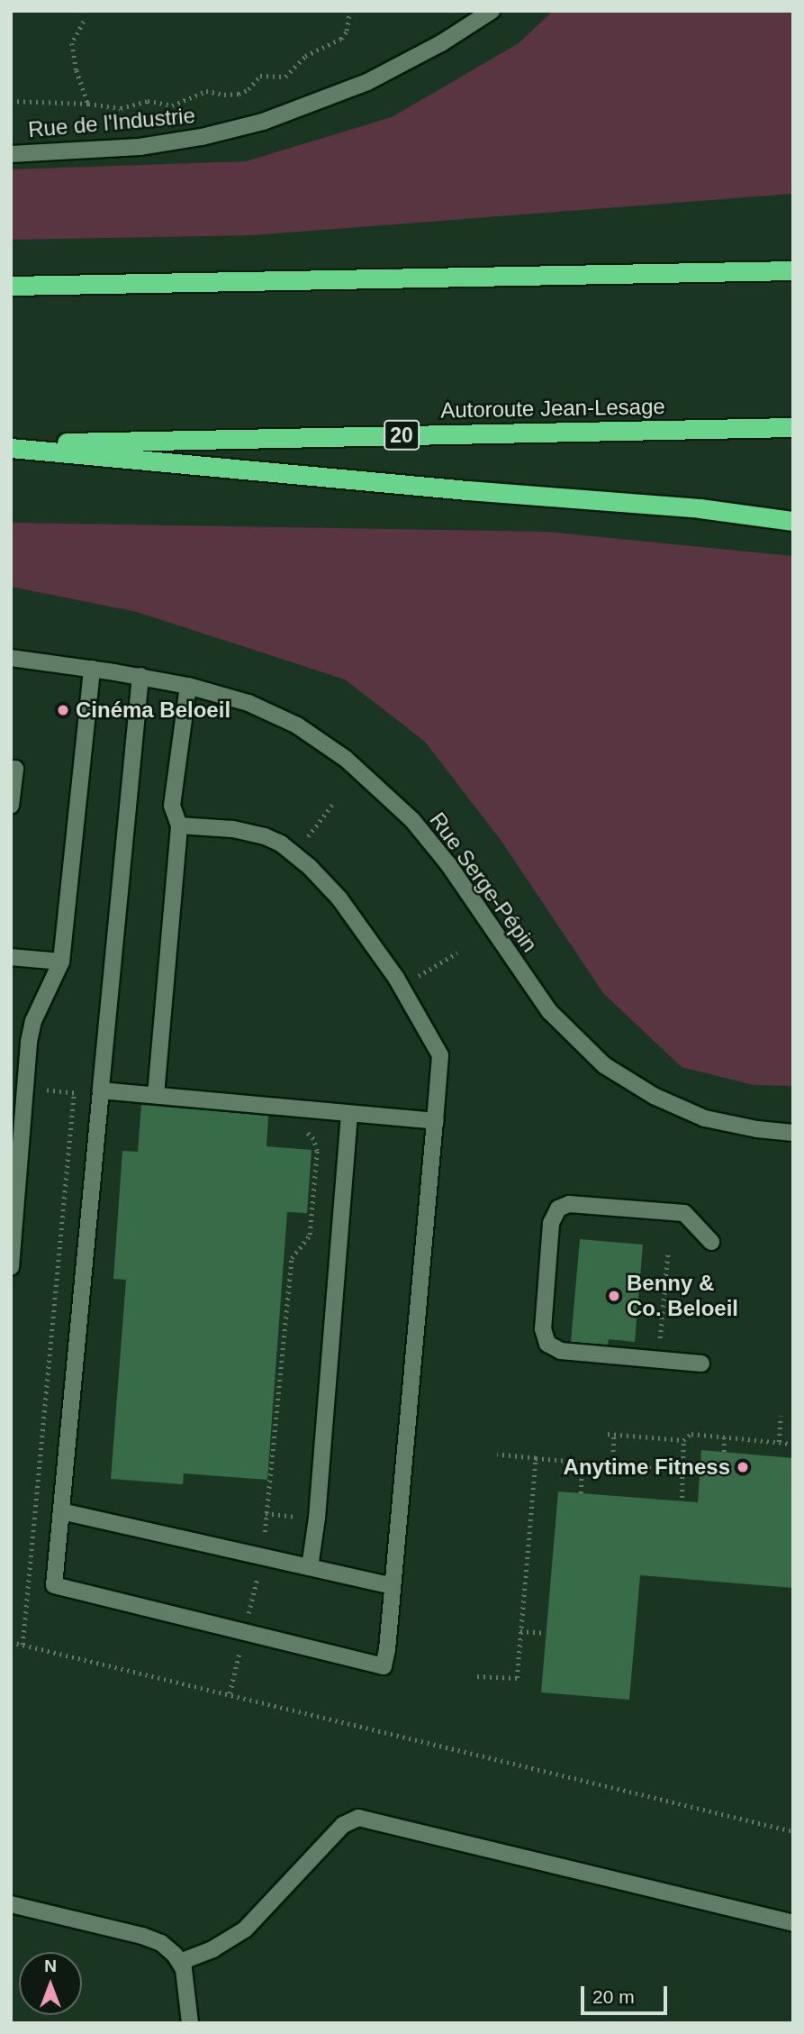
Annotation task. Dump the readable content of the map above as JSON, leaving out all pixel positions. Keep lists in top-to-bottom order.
{
  "streets": {
    "highway": ["Autoroute Jean-Lesage", "20"],
    "street": ["Rue de l'Industrie", "Rue Serge-Pépin"]
  },
  "places": ["Cinéma Beloeil", "Benny & Co. Beloeil", "Anytime Fitness"],
  "scale_bar": "20 m",
  "north": "top"
}
